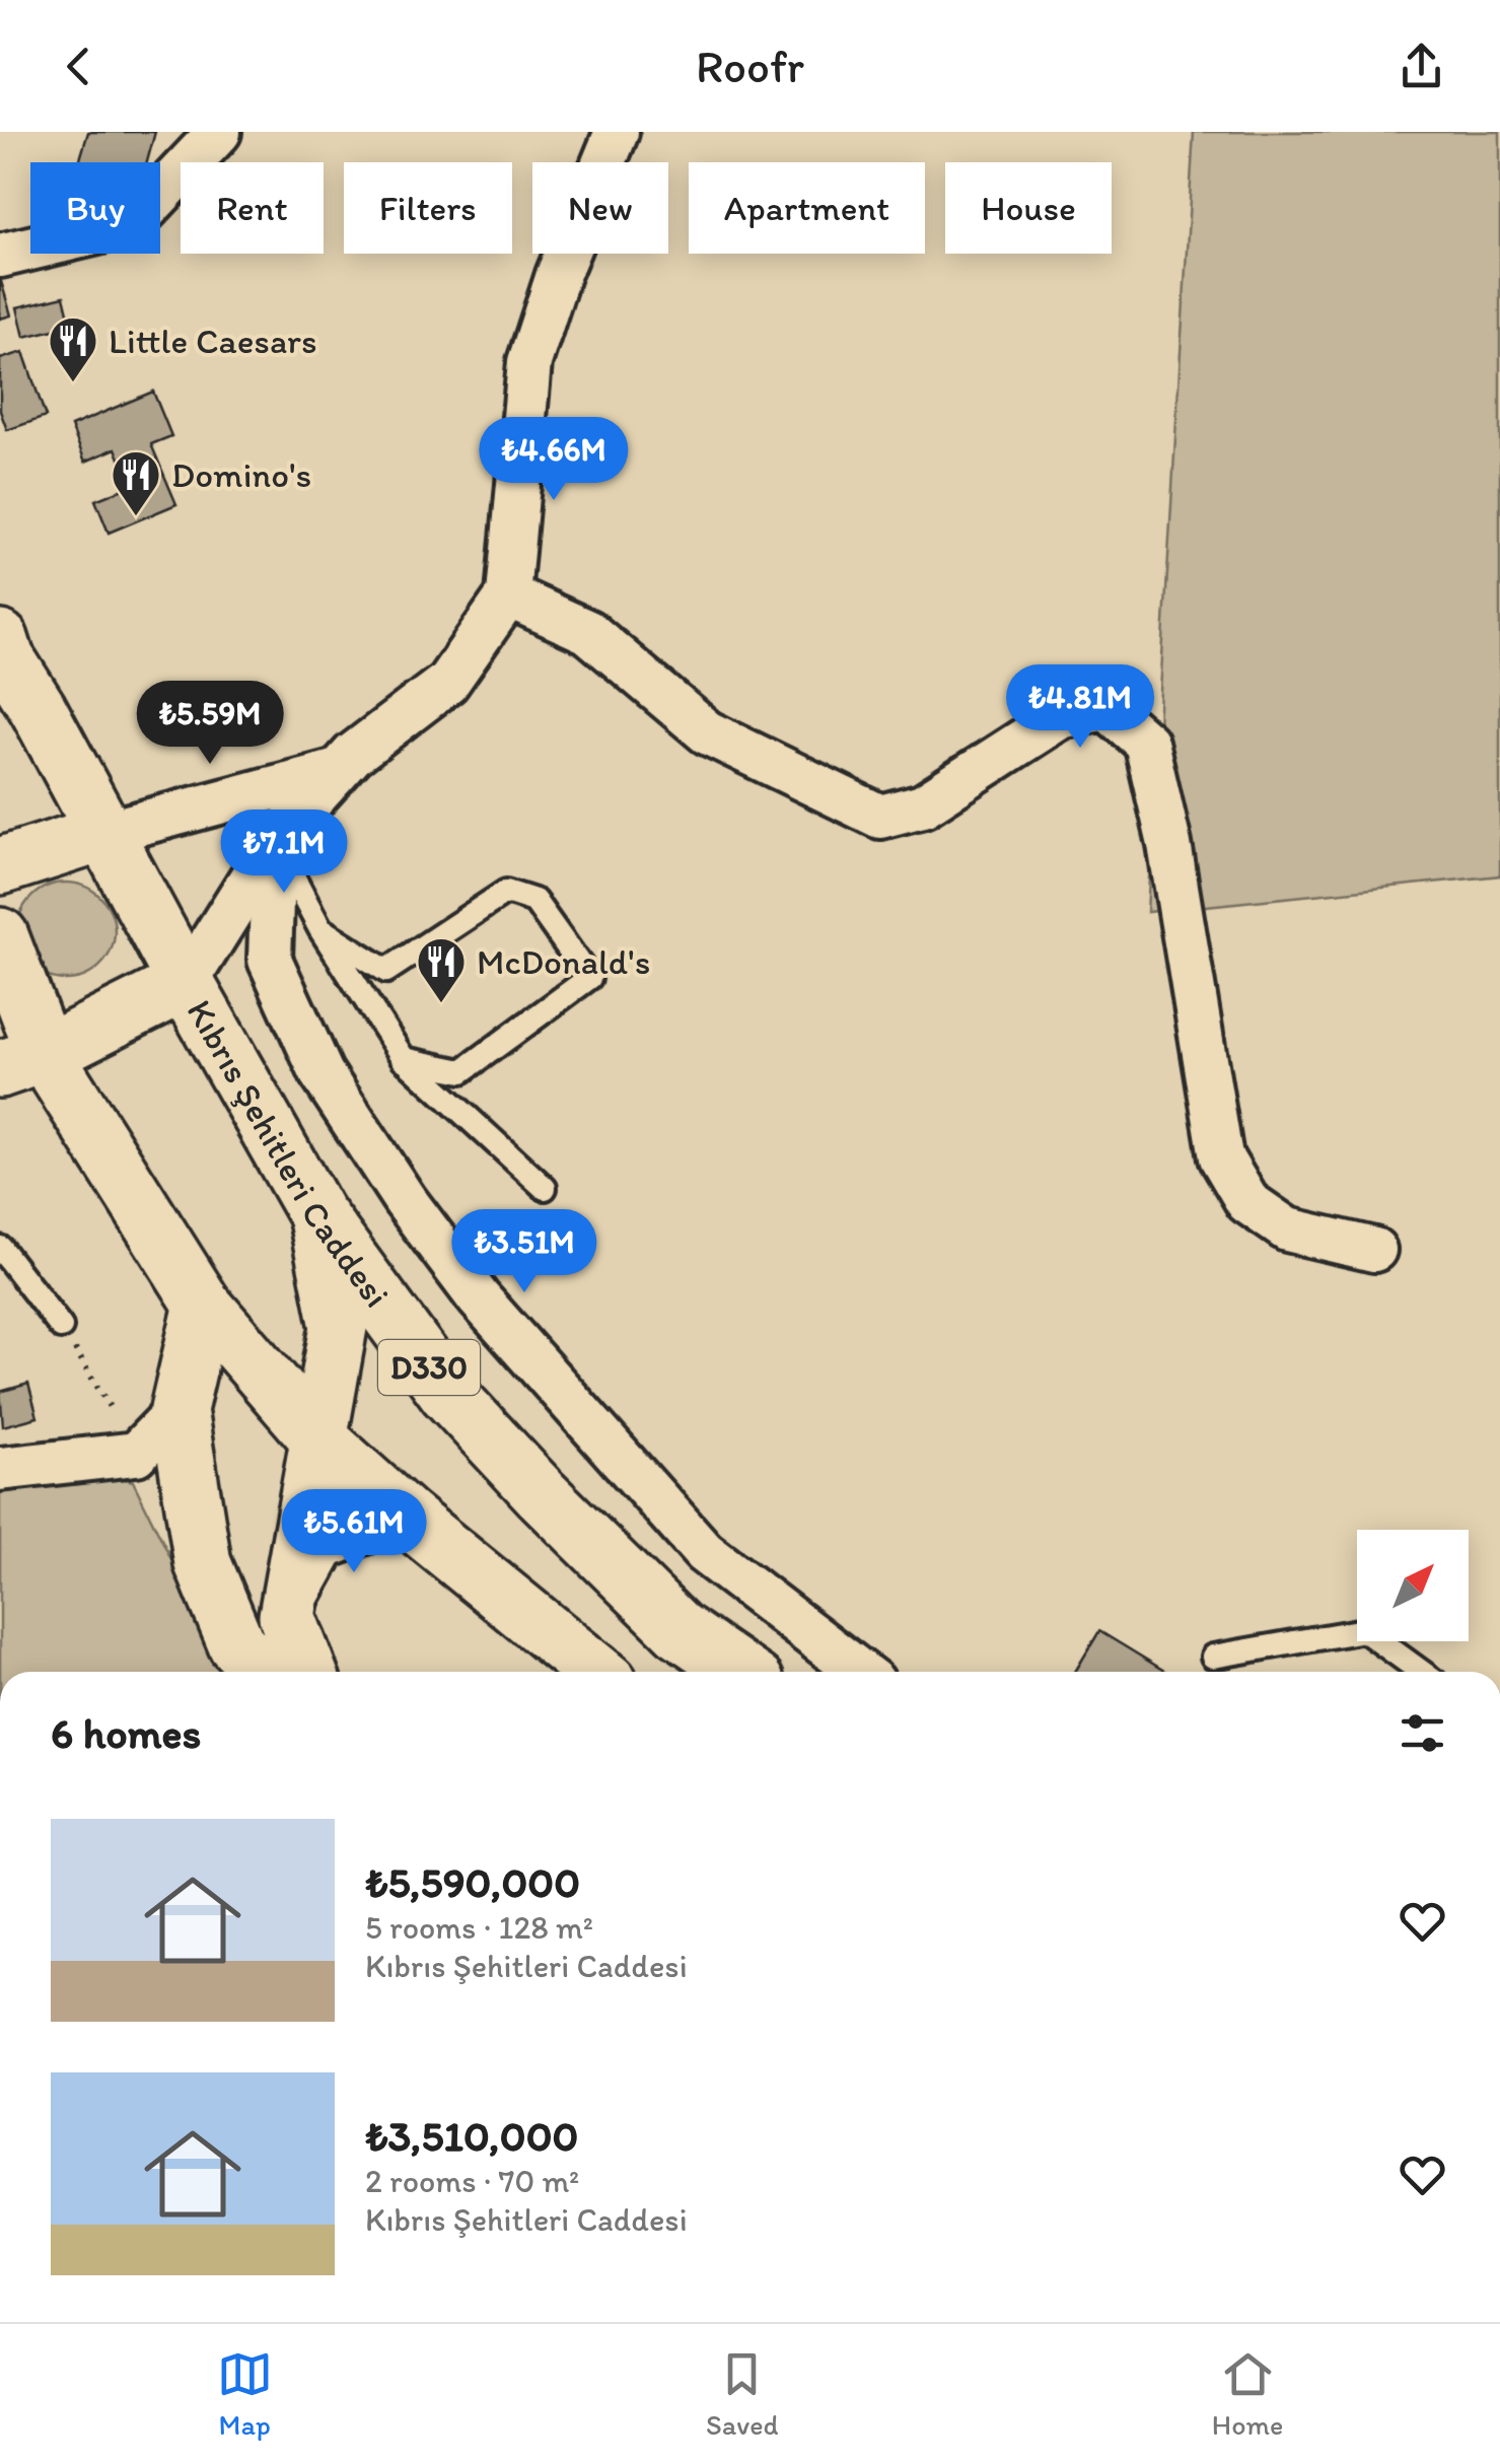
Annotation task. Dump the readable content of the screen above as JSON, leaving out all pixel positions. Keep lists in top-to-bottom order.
{
  "streets": {
    "main road": ["Kıbrıs Şehitleri Caddesi", "D330"]
  },
  "places": {
    "restaurant": ["Little Caesars", "Domino's", "McDonald's"]
  },
  "north": "top right",
  "page": {
    "header": "Roofr",
    "chip": [
      "Buy",
      "Rent",
      "Filters",
      "New",
      "Apartment",
      "House"
    ],
    "price": [
      "₺4.66M",
      "₺4.81M",
      "₺5.59M",
      "₺7.1M",
      "₺3.51M",
      "₺5.61M"
    ],
    "heading": "6 homes",
    "list": [
      {
        "name": "₺5,590,000",
        "note": "5 rooms · 128 m² · Kıbrıs Şehitleri Caddesi"
      },
      {
        "name": "₺3,510,000",
        "note": "2 rooms · 70 m² · Kıbrıs Şehitleri Caddesi"
      }
    ],
    "tabs": ["Map", "Saved", "Home"]
  }
}
